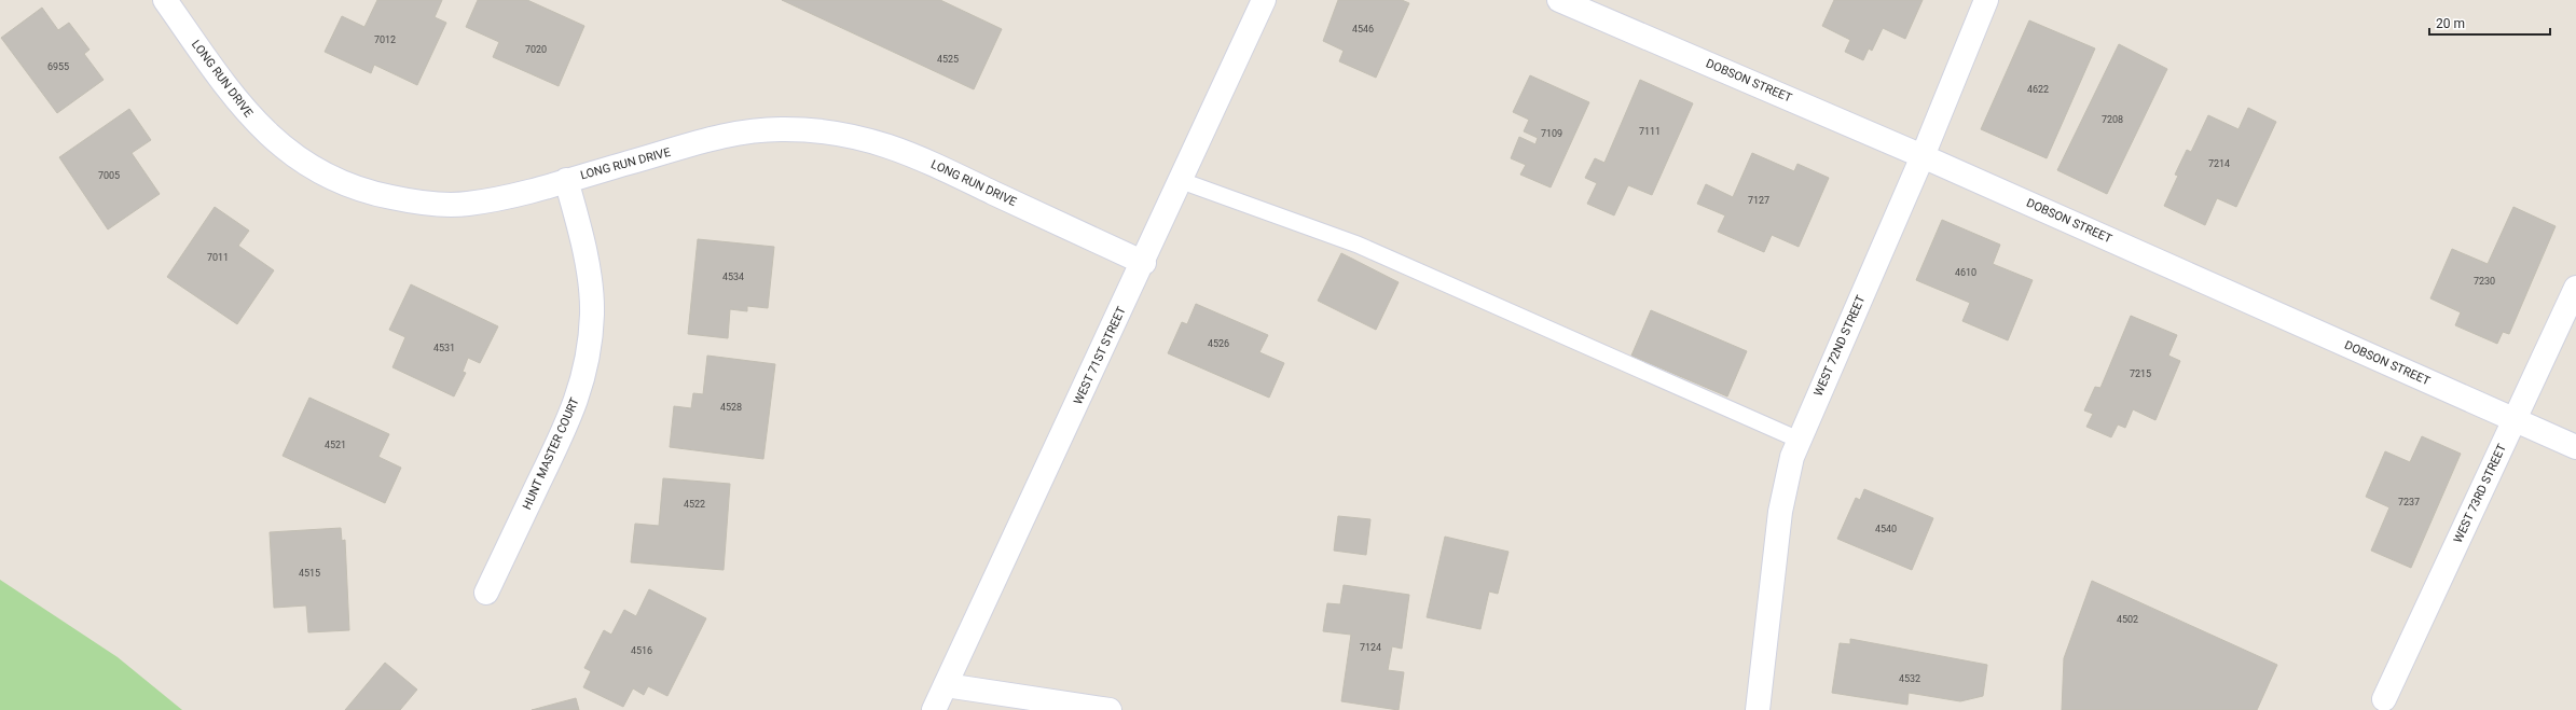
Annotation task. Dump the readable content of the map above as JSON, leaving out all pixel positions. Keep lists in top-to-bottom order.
{
  "streets": {
    "street": [
      "LONG RUN DRIVE",
      "DOBSON STREET",
      "WEST 72ND STREET",
      "WEST 71ST STREET",
      "HUNT MASTER COURT",
      "WEST 73RD STREET"
    ]
  },
  "crossings": [
    ["LONG RUN DRIVE", "WEST 71ST STREET"],
    ["LONG RUN DRIVE", "HUNT MASTER COURT"],
    ["DOBSON STREET", "WEST 72ND STREET"],
    ["DOBSON STREET", "WEST 73RD STREET"]
  ],
  "house_numbers": [
    "4546",
    "7012",
    "7020",
    "4525",
    "6955",
    "4622",
    "7208",
    "7111",
    "7109",
    "7214",
    "7005",
    "7127",
    "7011",
    "4610",
    "4534",
    "7230",
    "4526",
    "4531",
    "7215",
    "4528",
    "4521",
    "7237",
    "4522",
    "4540",
    "4515",
    "4502",
    "7124",
    "4516",
    "4532"
  ],
  "scale_bar": "20 m"
}
